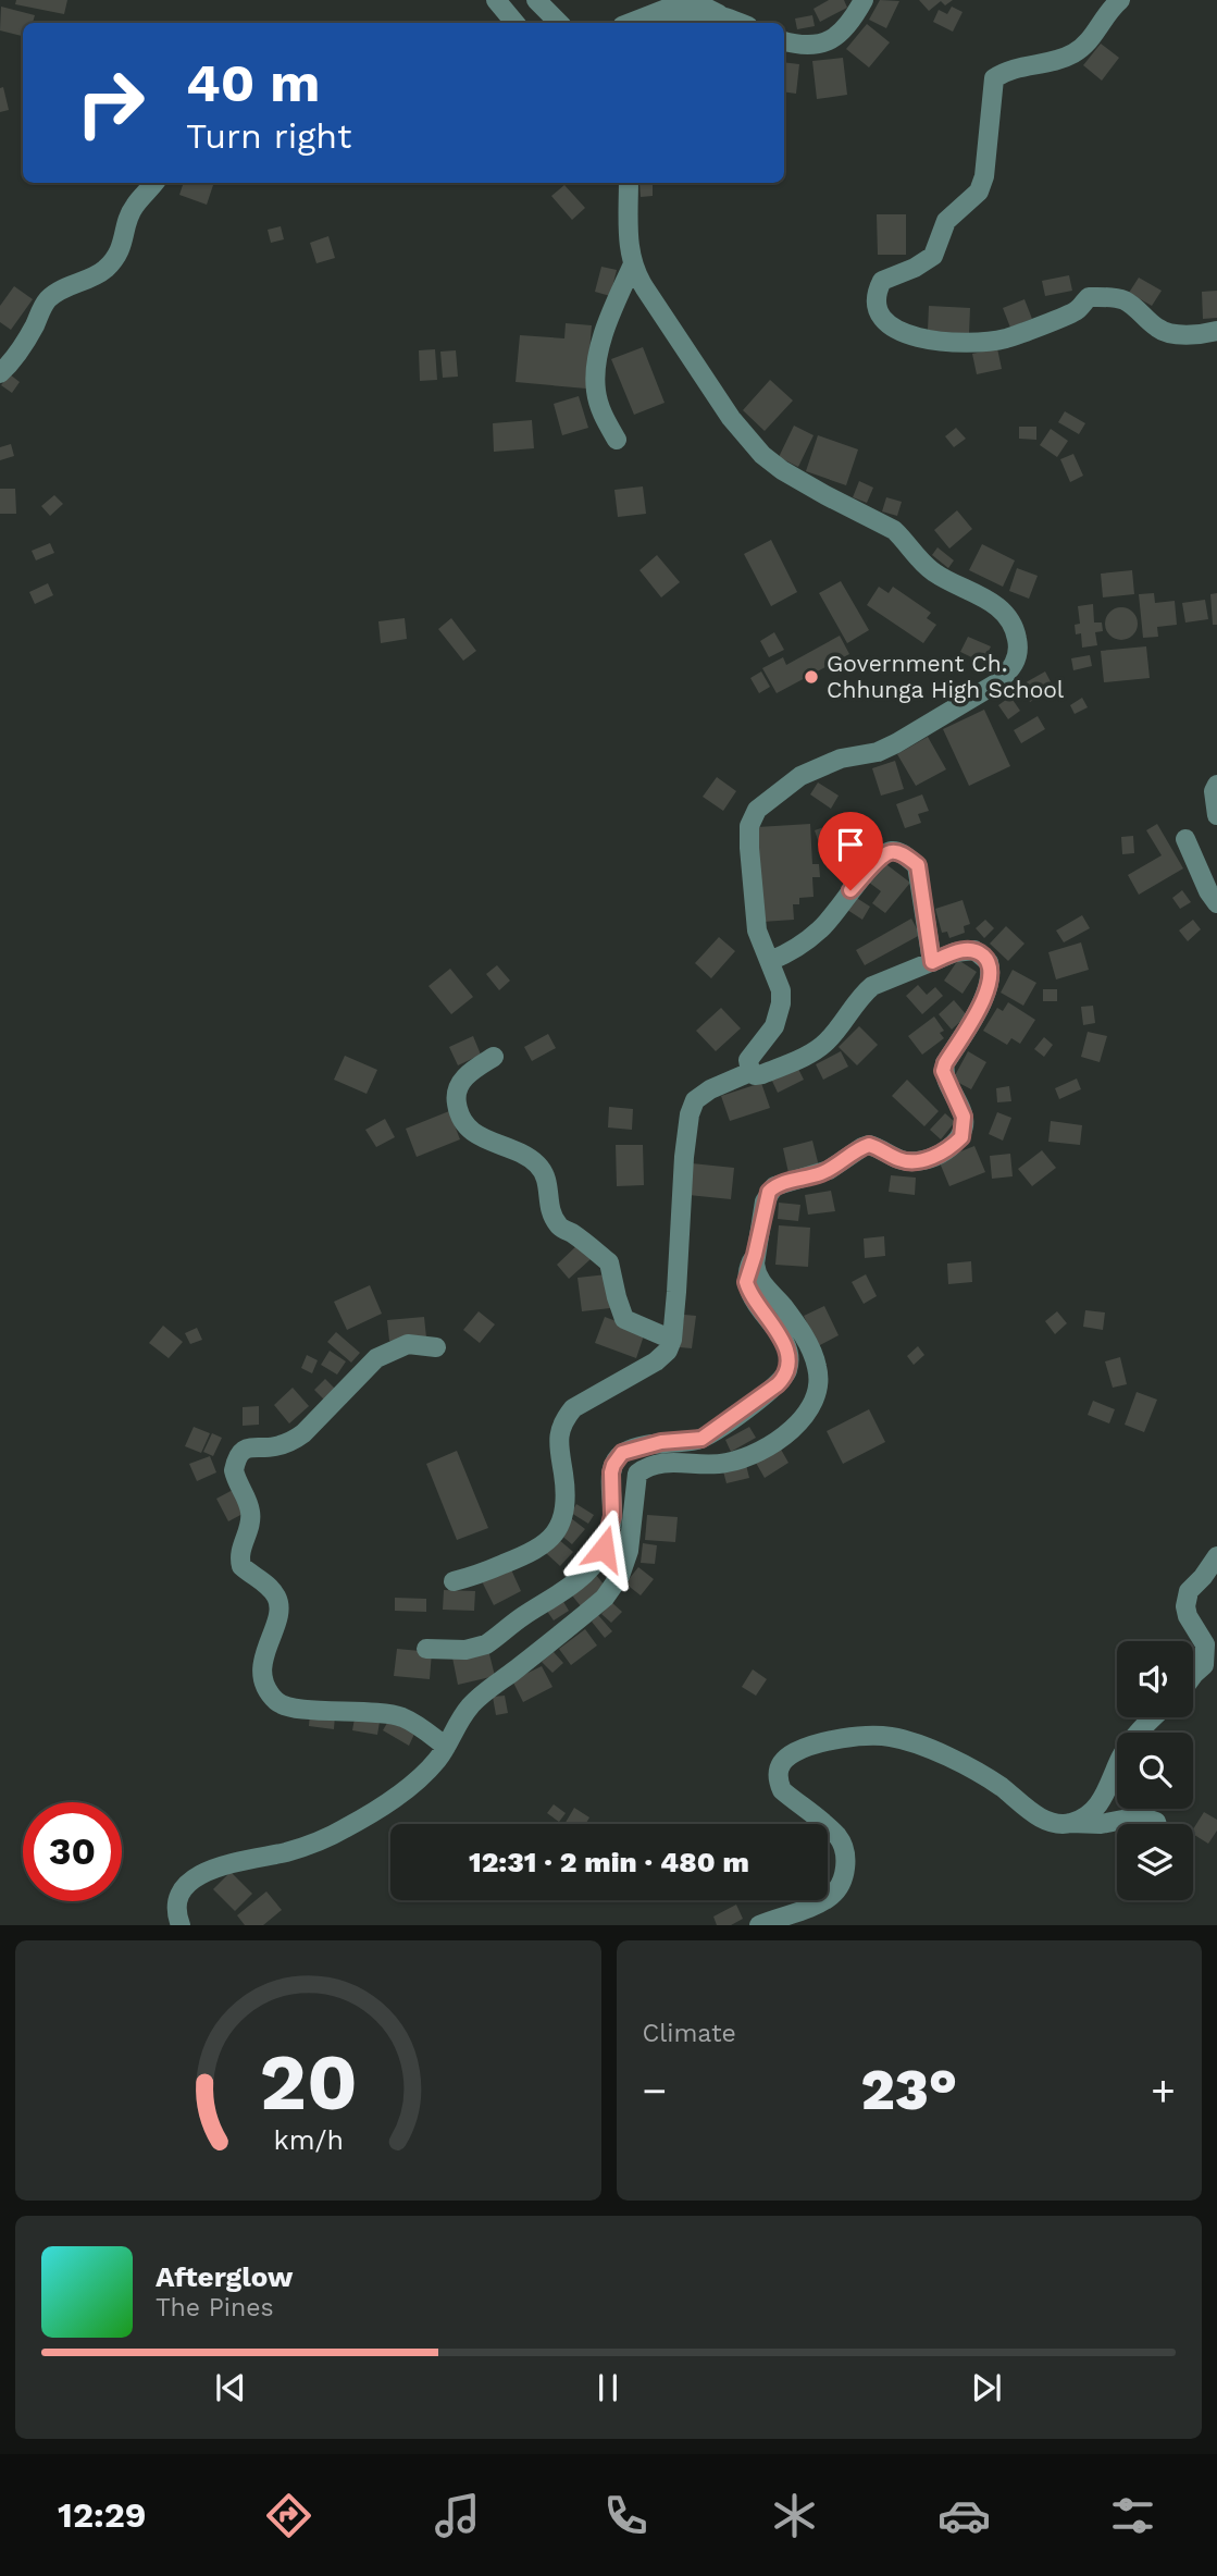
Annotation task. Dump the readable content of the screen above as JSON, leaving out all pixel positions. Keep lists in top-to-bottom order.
{
  "places": ["Government Ch. Chhunga High School"],
  "page": {
    "turn": ["40 m", "Turn right"],
    "limit": "30",
    "trip": "12:31 · 2 min · 480 m",
    "tile": "Climate",
    "heat": ["−", "23°", "+"],
    "song": ["Afterglow", "The Pines"],
    "tabs": "12:29",
    "gauge": ["20", "km/h"]
  }
}
